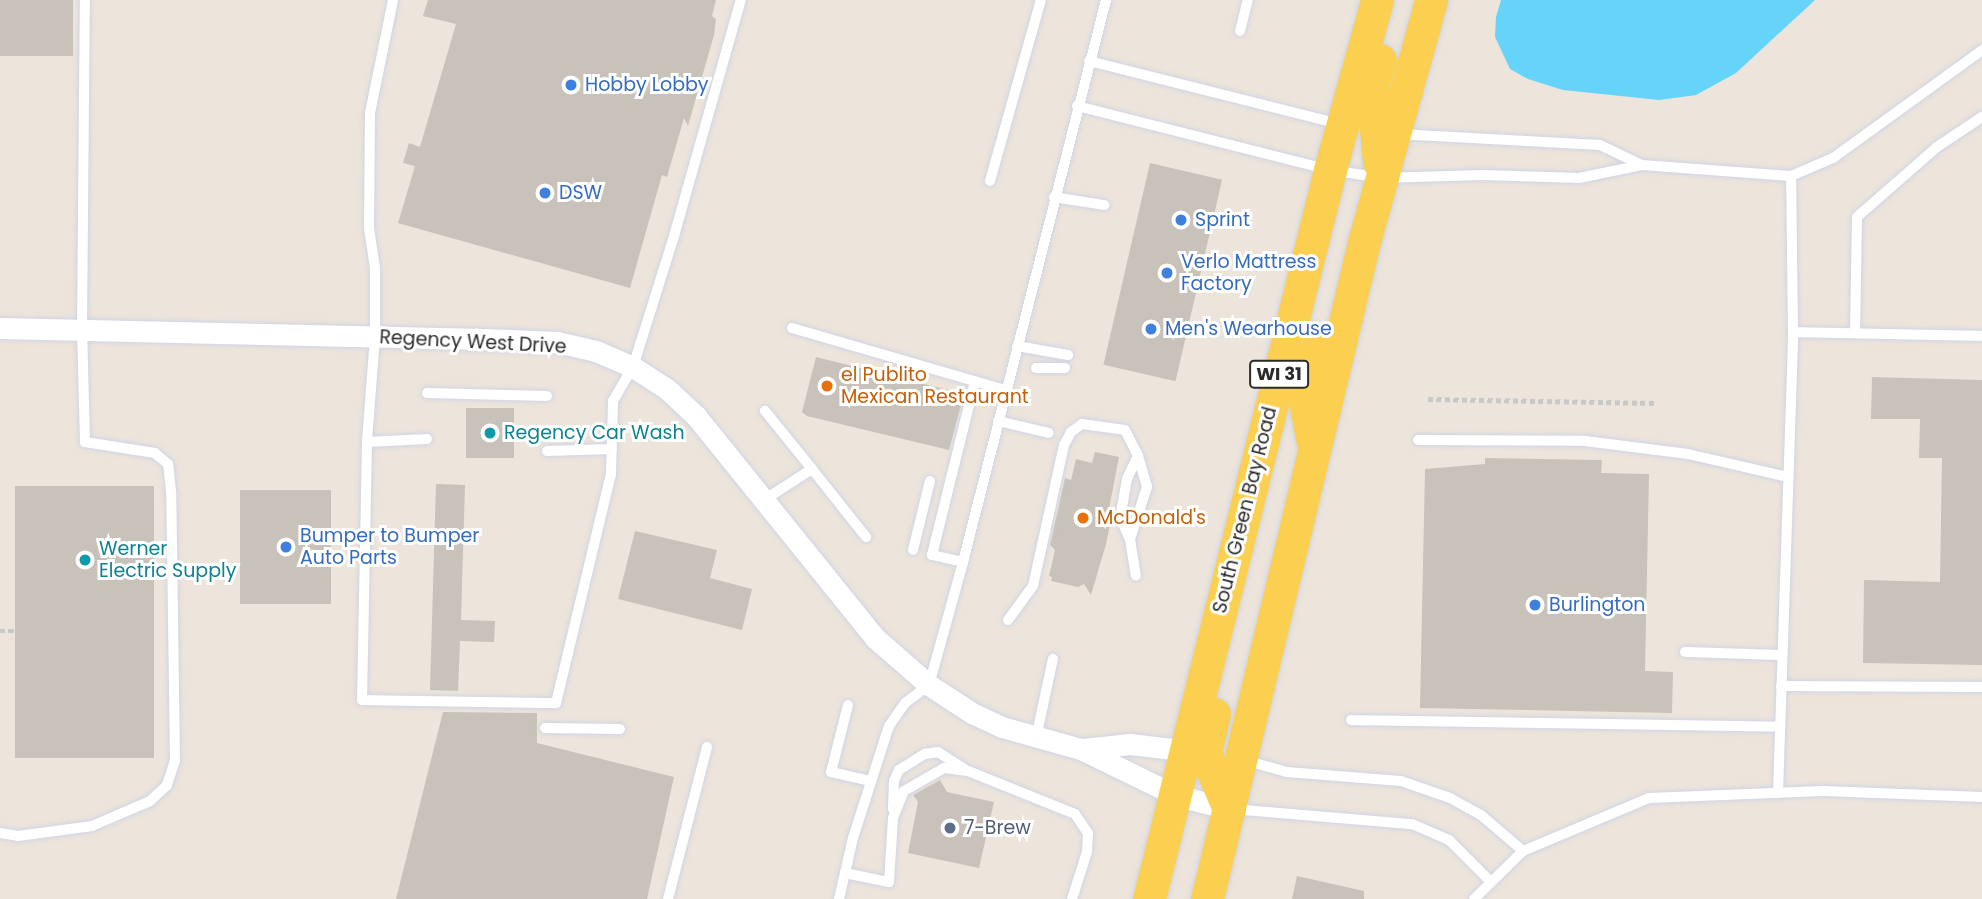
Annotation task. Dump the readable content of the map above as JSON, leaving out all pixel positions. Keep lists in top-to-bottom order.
{
  "streets": {
    "main road": ["WI 31", "South Green Bay Road"],
    "street": ["Regency West Drive"]
  },
  "crossings": [
    ["Regency West Drive", "WI 31"],
    ["Regency West Drive", "South Green Bay Road"]
  ],
  "places": [
    "Hobby Lobby",
    "DSW",
    "Sprint",
    "Verlo Mattress Factory",
    "Men's Wearhouse",
    "el Publito Mexican Restaurant",
    "Regency Car Wash",
    "McDonald's",
    "Bumper to Bumper Auto Parts",
    "Werner Electric Supply",
    "Burlington",
    "7-Brew"
  ]
}
